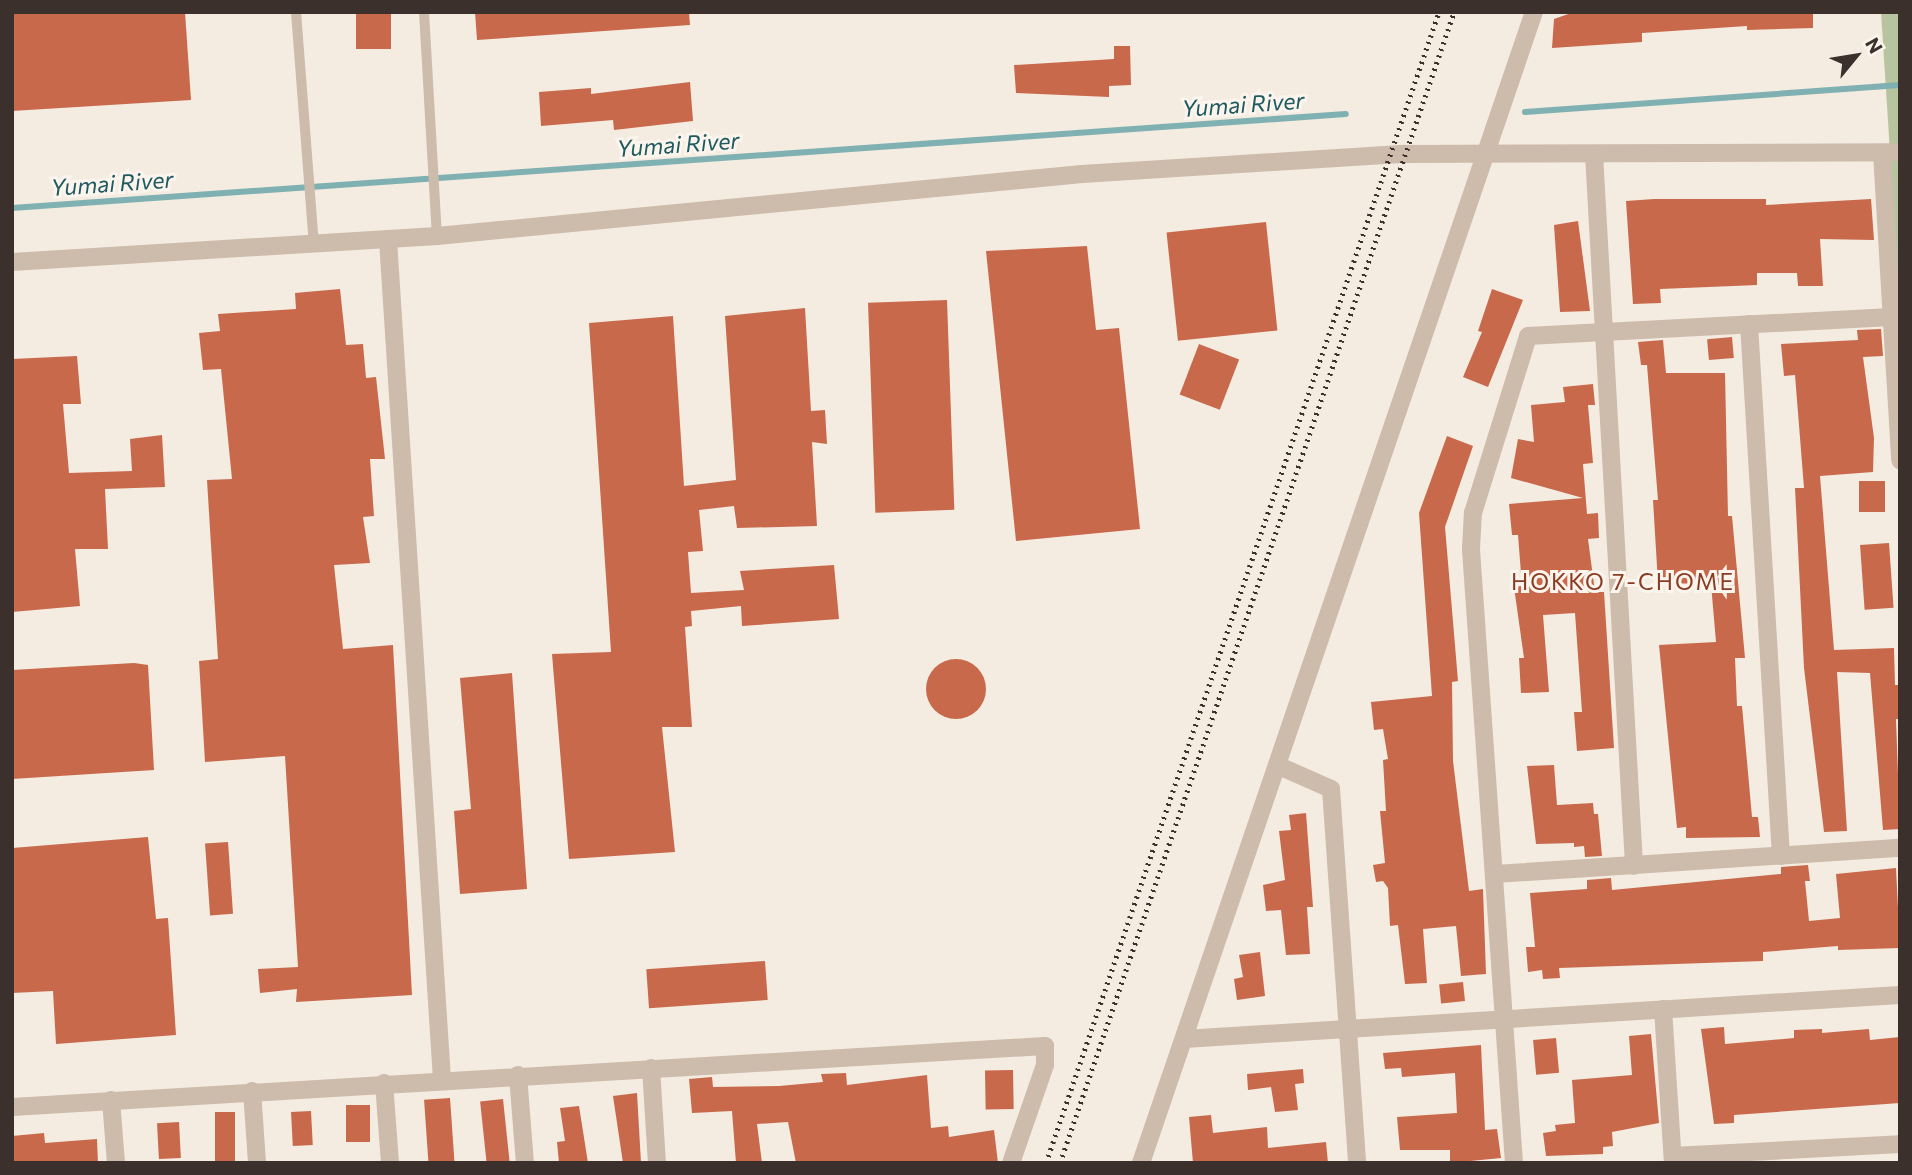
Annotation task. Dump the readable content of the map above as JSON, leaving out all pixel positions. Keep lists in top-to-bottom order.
{
  "districts": ["HOKKO 7-CHOME"],
  "water": ["Yumai River"],
  "north": "top right"
}
